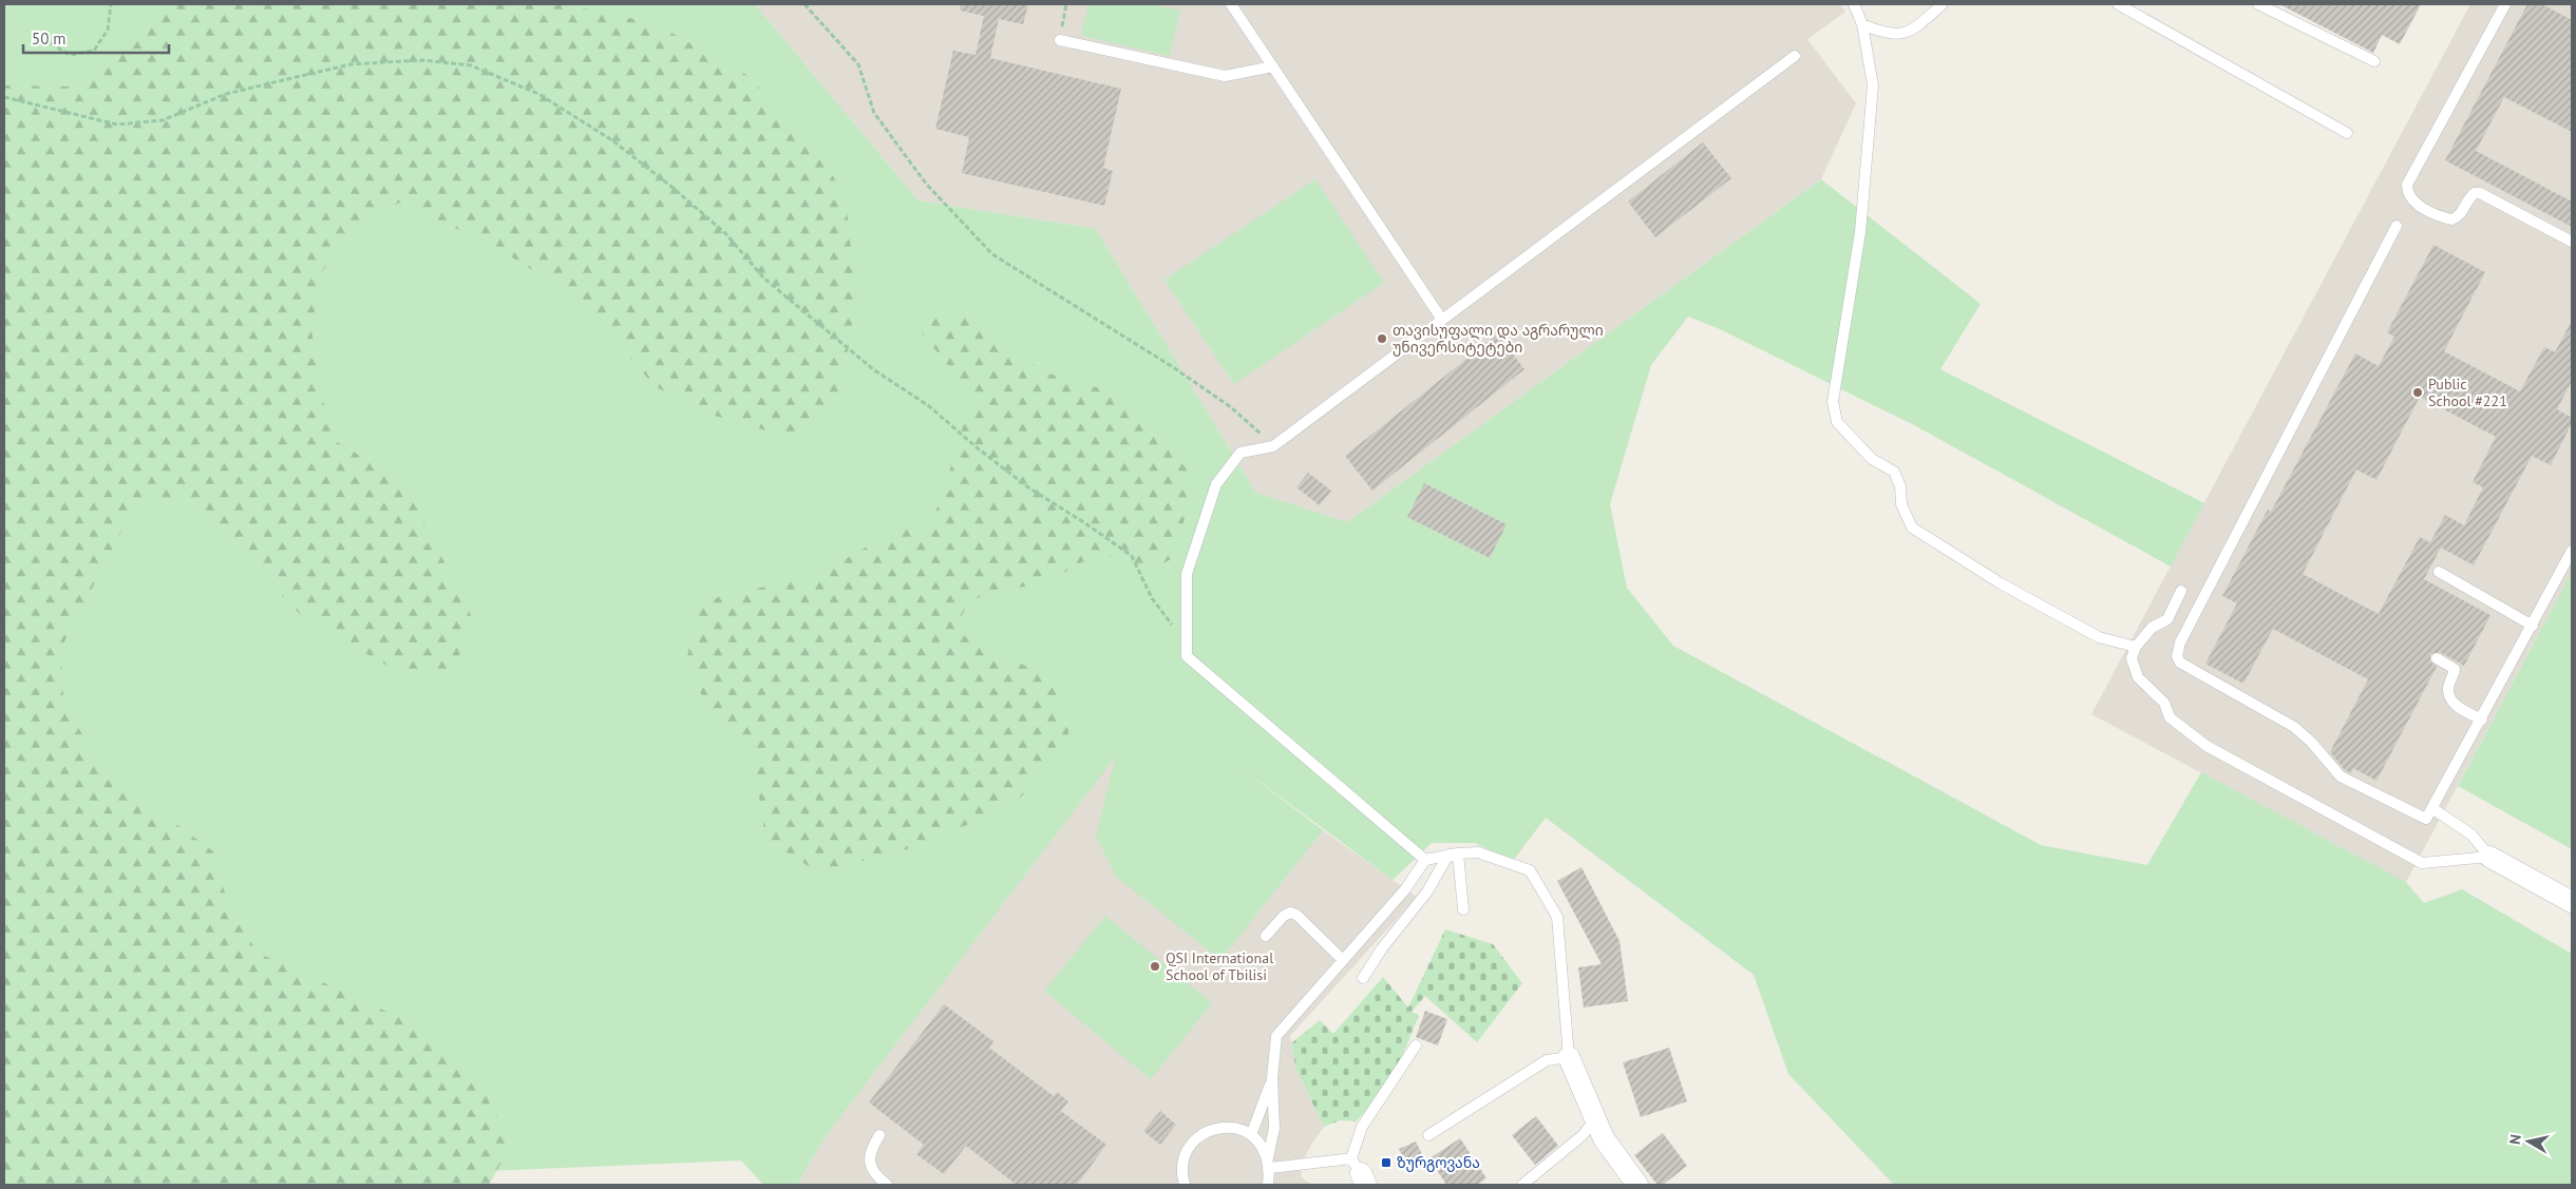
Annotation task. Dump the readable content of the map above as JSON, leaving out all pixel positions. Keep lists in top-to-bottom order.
{
  "places": {
    "other": ["თავისუფალი და აგრარული უნივერსიტეტები", "Public School #221", "QSI International School of Tbilisi"],
    "transit": ["ზურგოვანა"]
  },
  "scale_bar": "50 m",
  "north": "left"
}
